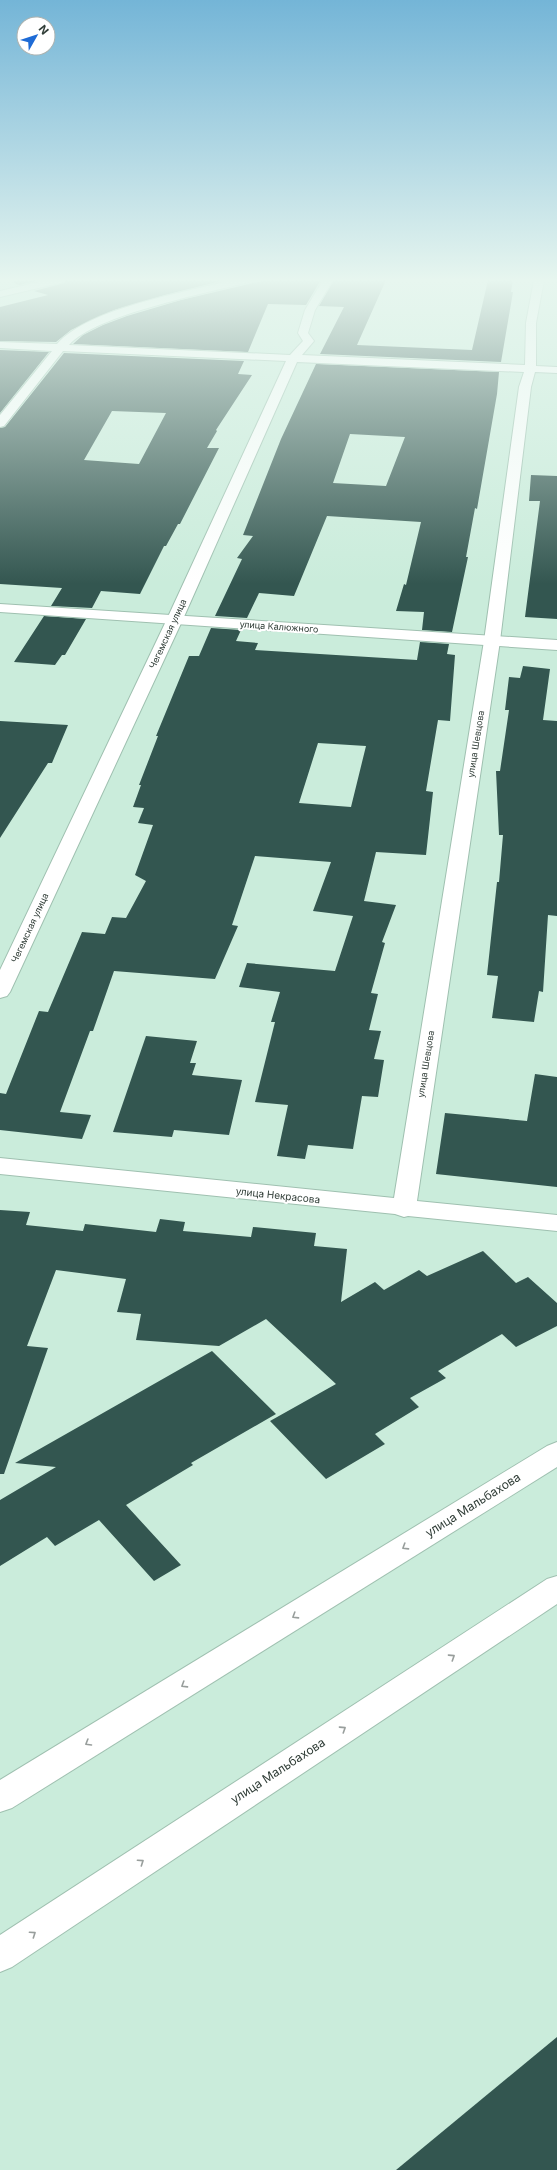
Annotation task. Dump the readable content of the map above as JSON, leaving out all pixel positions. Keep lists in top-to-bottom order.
{
  "streets": {
    "street": [
      "улица Калюжного",
      "Чегемская улица",
      "улица Шевцова",
      "улица Некрасова",
      "улица Мальбахова"
    ]
  },
  "crossings": [
    ["улица Калюжного", "Чегемская улица"],
    ["улица Калюжного", "улица Шевцова"],
    ["улица Шевцова", "улица Некрасова"]
  ],
  "north": "top right"
}
